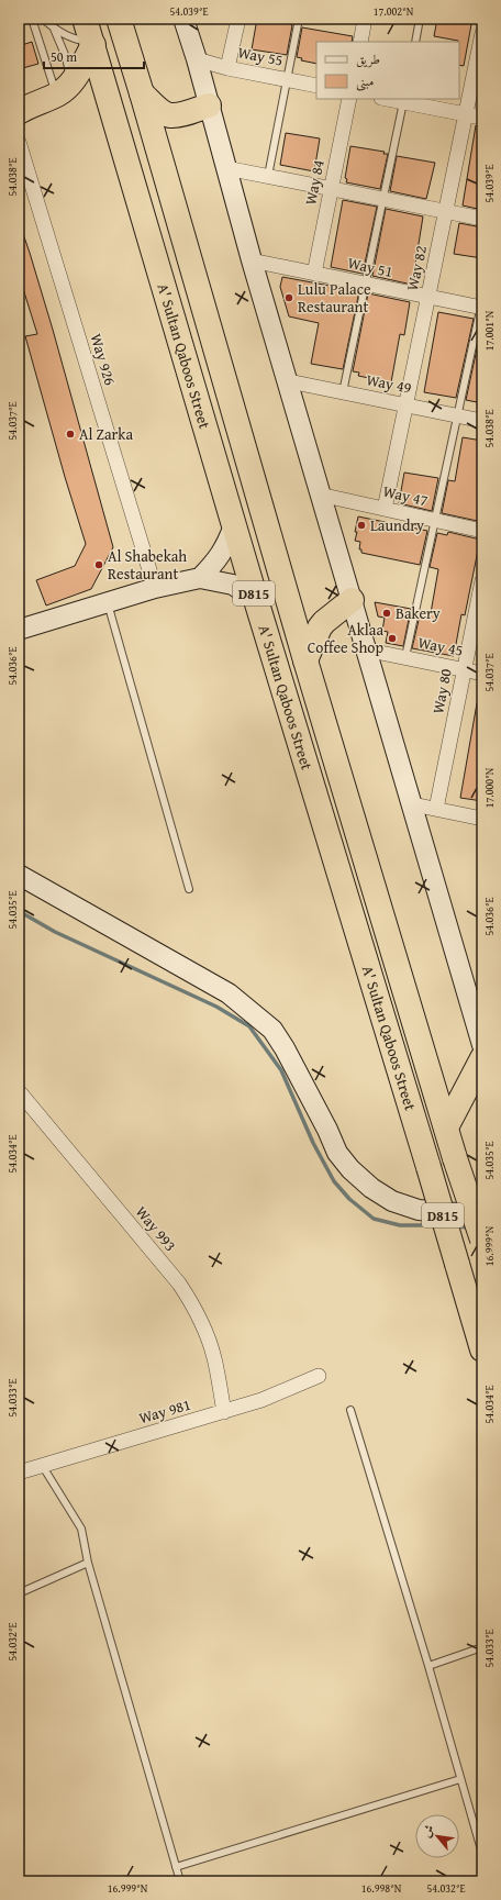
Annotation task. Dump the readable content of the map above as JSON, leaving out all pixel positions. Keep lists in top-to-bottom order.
{
  "streets": {
    "highway": ["A' Sultan Qaboos Street", "D815"],
    "street": [
      "Way 55",
      "Way 84",
      "Way 51",
      "Way 82",
      "Way 926",
      "Way 49",
      "Way 47",
      "Way 45",
      "Way 80",
      "Way 993",
      "Way 981"
    ]
  },
  "crossings": [
    ["Way 84", "Way 51"],
    ["Way 51", "Way 82"],
    ["Way 82", "Way 49"],
    ["Way 82", "Way 47"],
    ["Way 45", "Way 80"],
    ["Way 993", "Way 981"]
  ],
  "places": [
    "Lulu Palace Restaurant",
    "Al Zarka",
    "Laundry",
    "Al Shabekah Restaurant",
    "Bakery",
    "Aklaa Coffee Shop"
  ],
  "legend": ["طريق", "مبنى"],
  "scale_bar": "50 m",
  "north": "top left",
  "coordinates": [
    "54.039°E",
    "17.002°N",
    "54.038°E",
    "17.001°N",
    "54.037°E",
    "54.036°E",
    "17.000°N",
    "54.035°E",
    "54.034°E",
    "16.999°N",
    "54.033°E",
    "54.032°E",
    "16.998°N"
  ]
}
